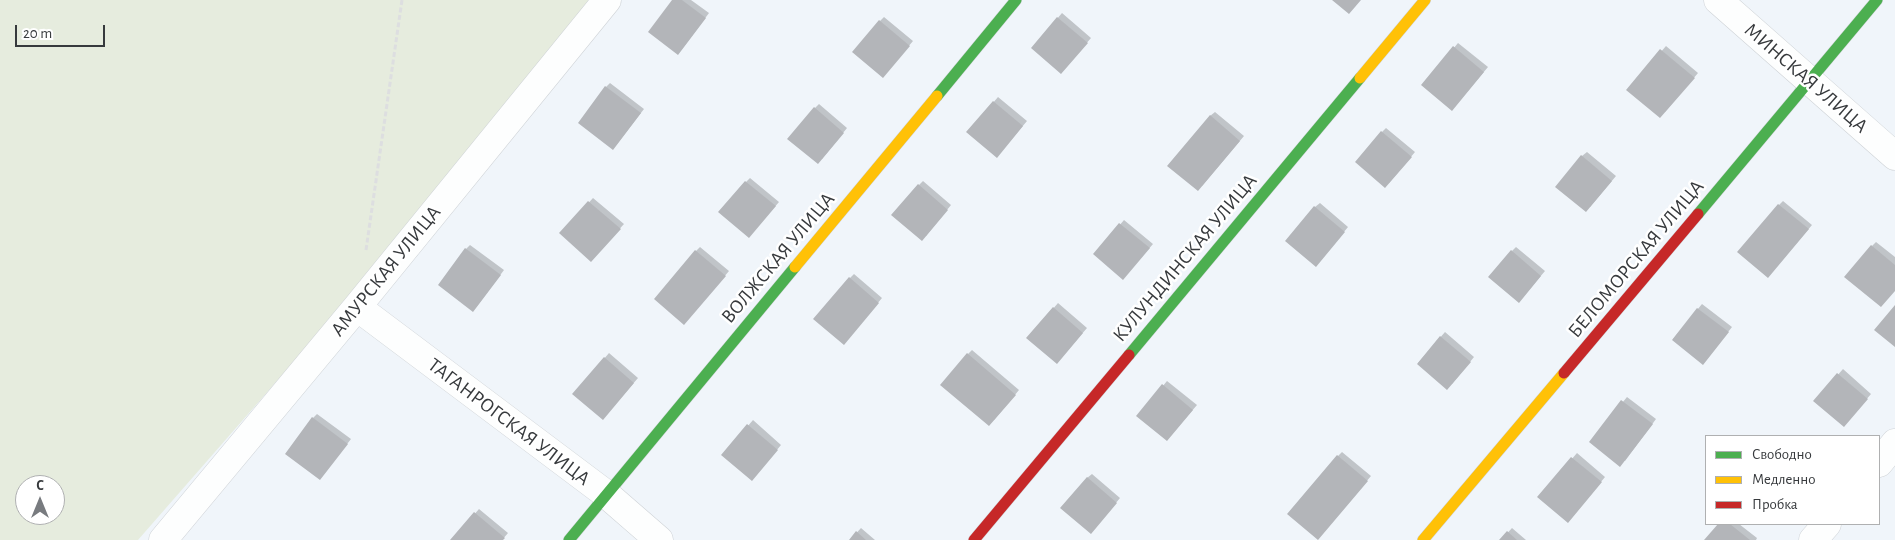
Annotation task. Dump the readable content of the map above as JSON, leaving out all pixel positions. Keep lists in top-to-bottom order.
{
  "streets": {
    "street": [
      "МИНСКАЯ УЛИЦА",
      "ВОЛЖСКАЯ УЛИЦА",
      "КУЛУНДИНСКАЯ УЛИЦА",
      "БЕЛОМОРСКАЯ УЛИЦА",
      "АМУРСКАЯ УЛИЦА",
      "ТАГАНРОГСКАЯ УЛИЦА"
    ]
  },
  "crossings": [
    ["МИНСКАЯ УЛИЦА", "БЕЛОМОРСКАЯ УЛИЦА"],
    ["ВОЛЖСКАЯ УЛИЦА", "ТАГАНРОГСКАЯ УЛИЦА"],
    ["АМУРСКАЯ УЛИЦА", "ТАГАНРОГСКАЯ УЛИЦА"]
  ],
  "legend": ["Свободно", "Медленно", "Пробка"],
  "scale_bar": "20 m",
  "north": "top"
}
